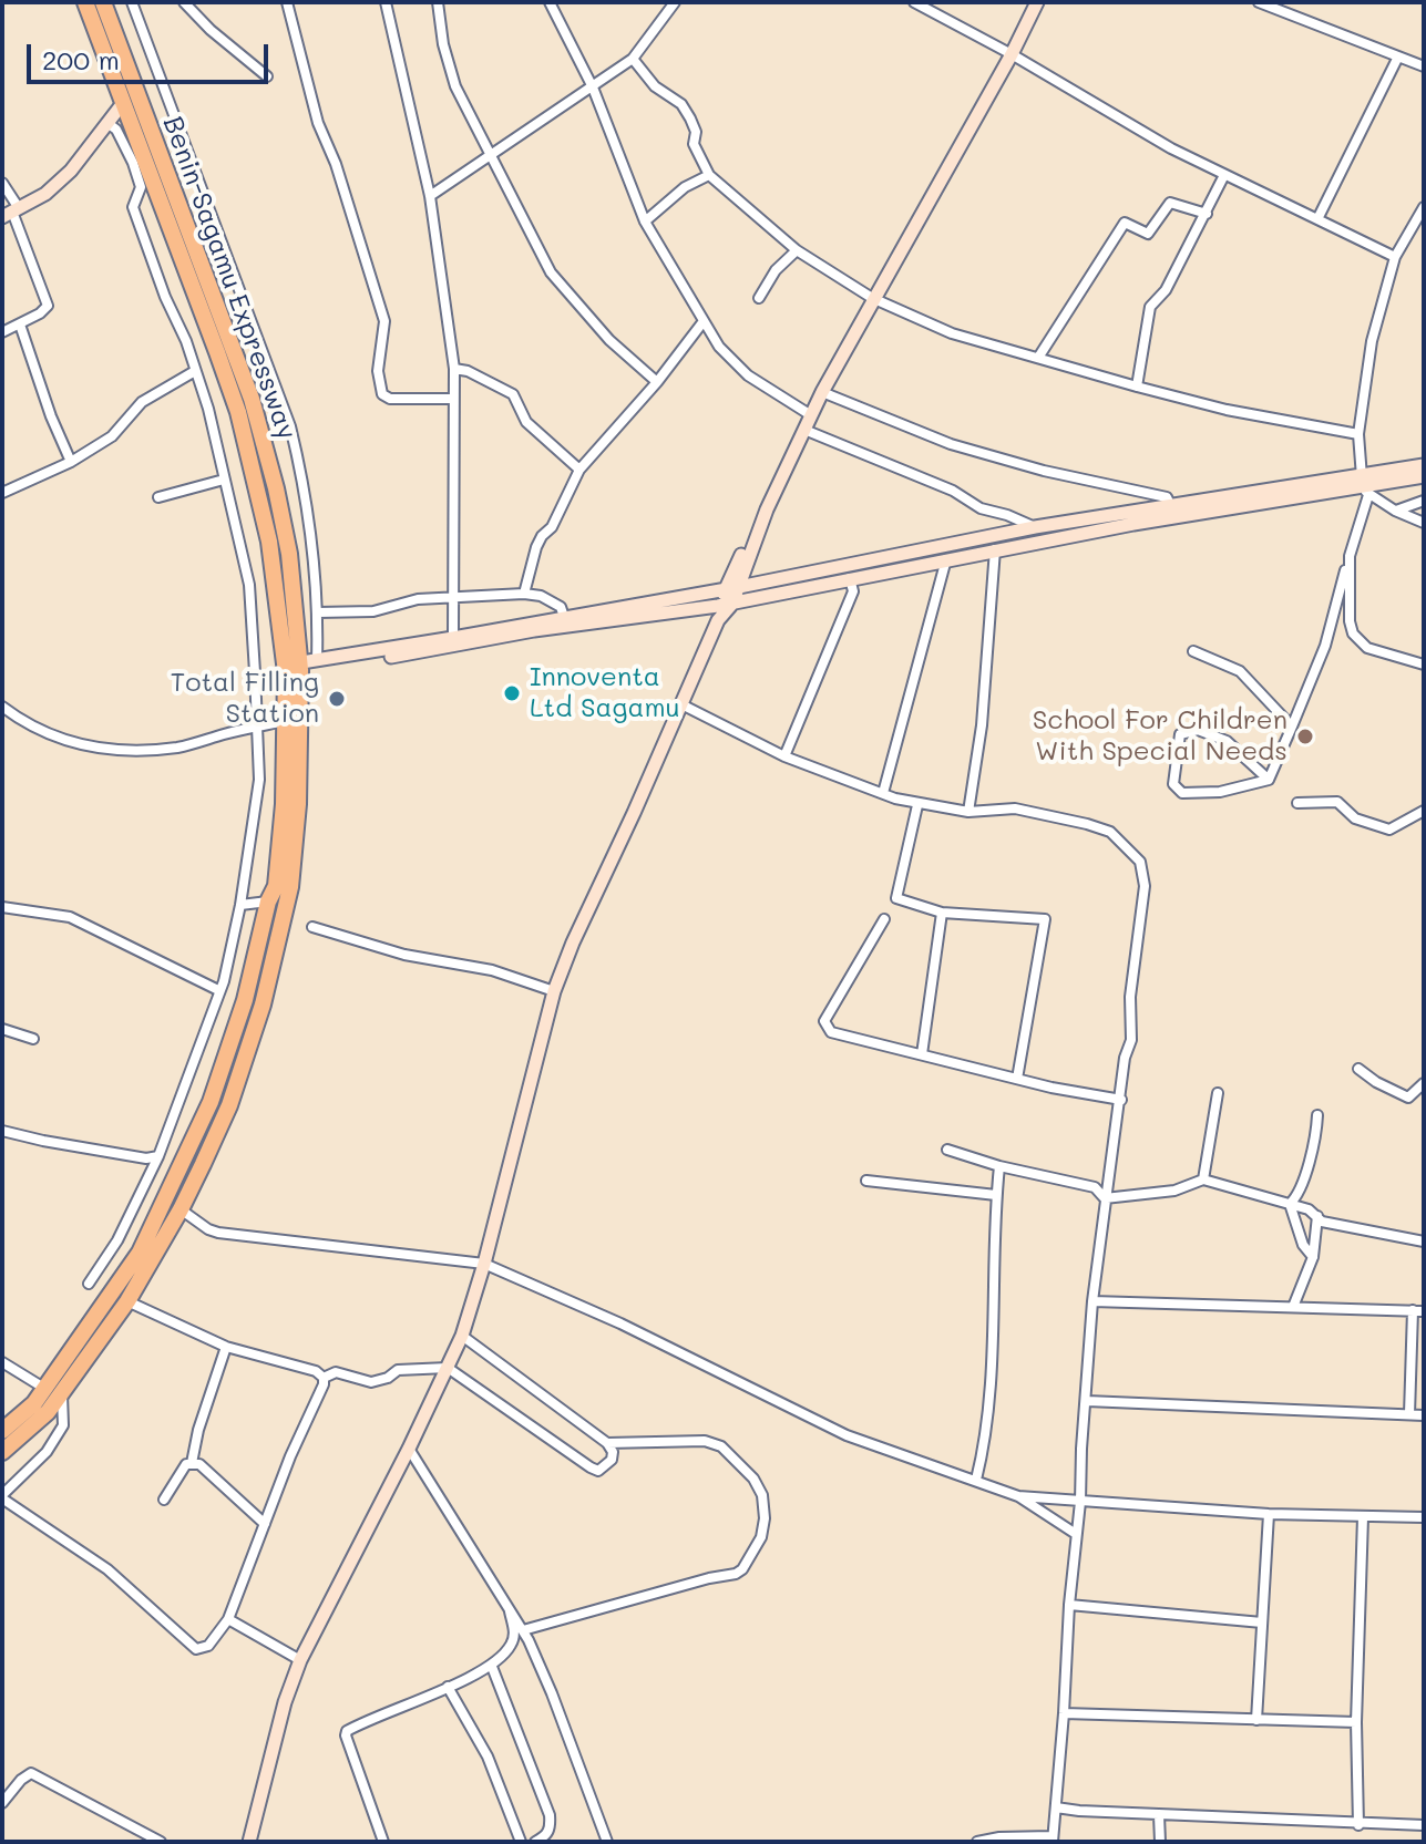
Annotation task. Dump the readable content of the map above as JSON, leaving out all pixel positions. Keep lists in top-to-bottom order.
{
  "streets": {
    "highway": ["Benin-Sagamu Expressway"]
  },
  "places": ["Innoventa Ltd Sagamu", "Total Filling Station", "School For Children With Special Needs"],
  "scale_bar": "200 m"
}
